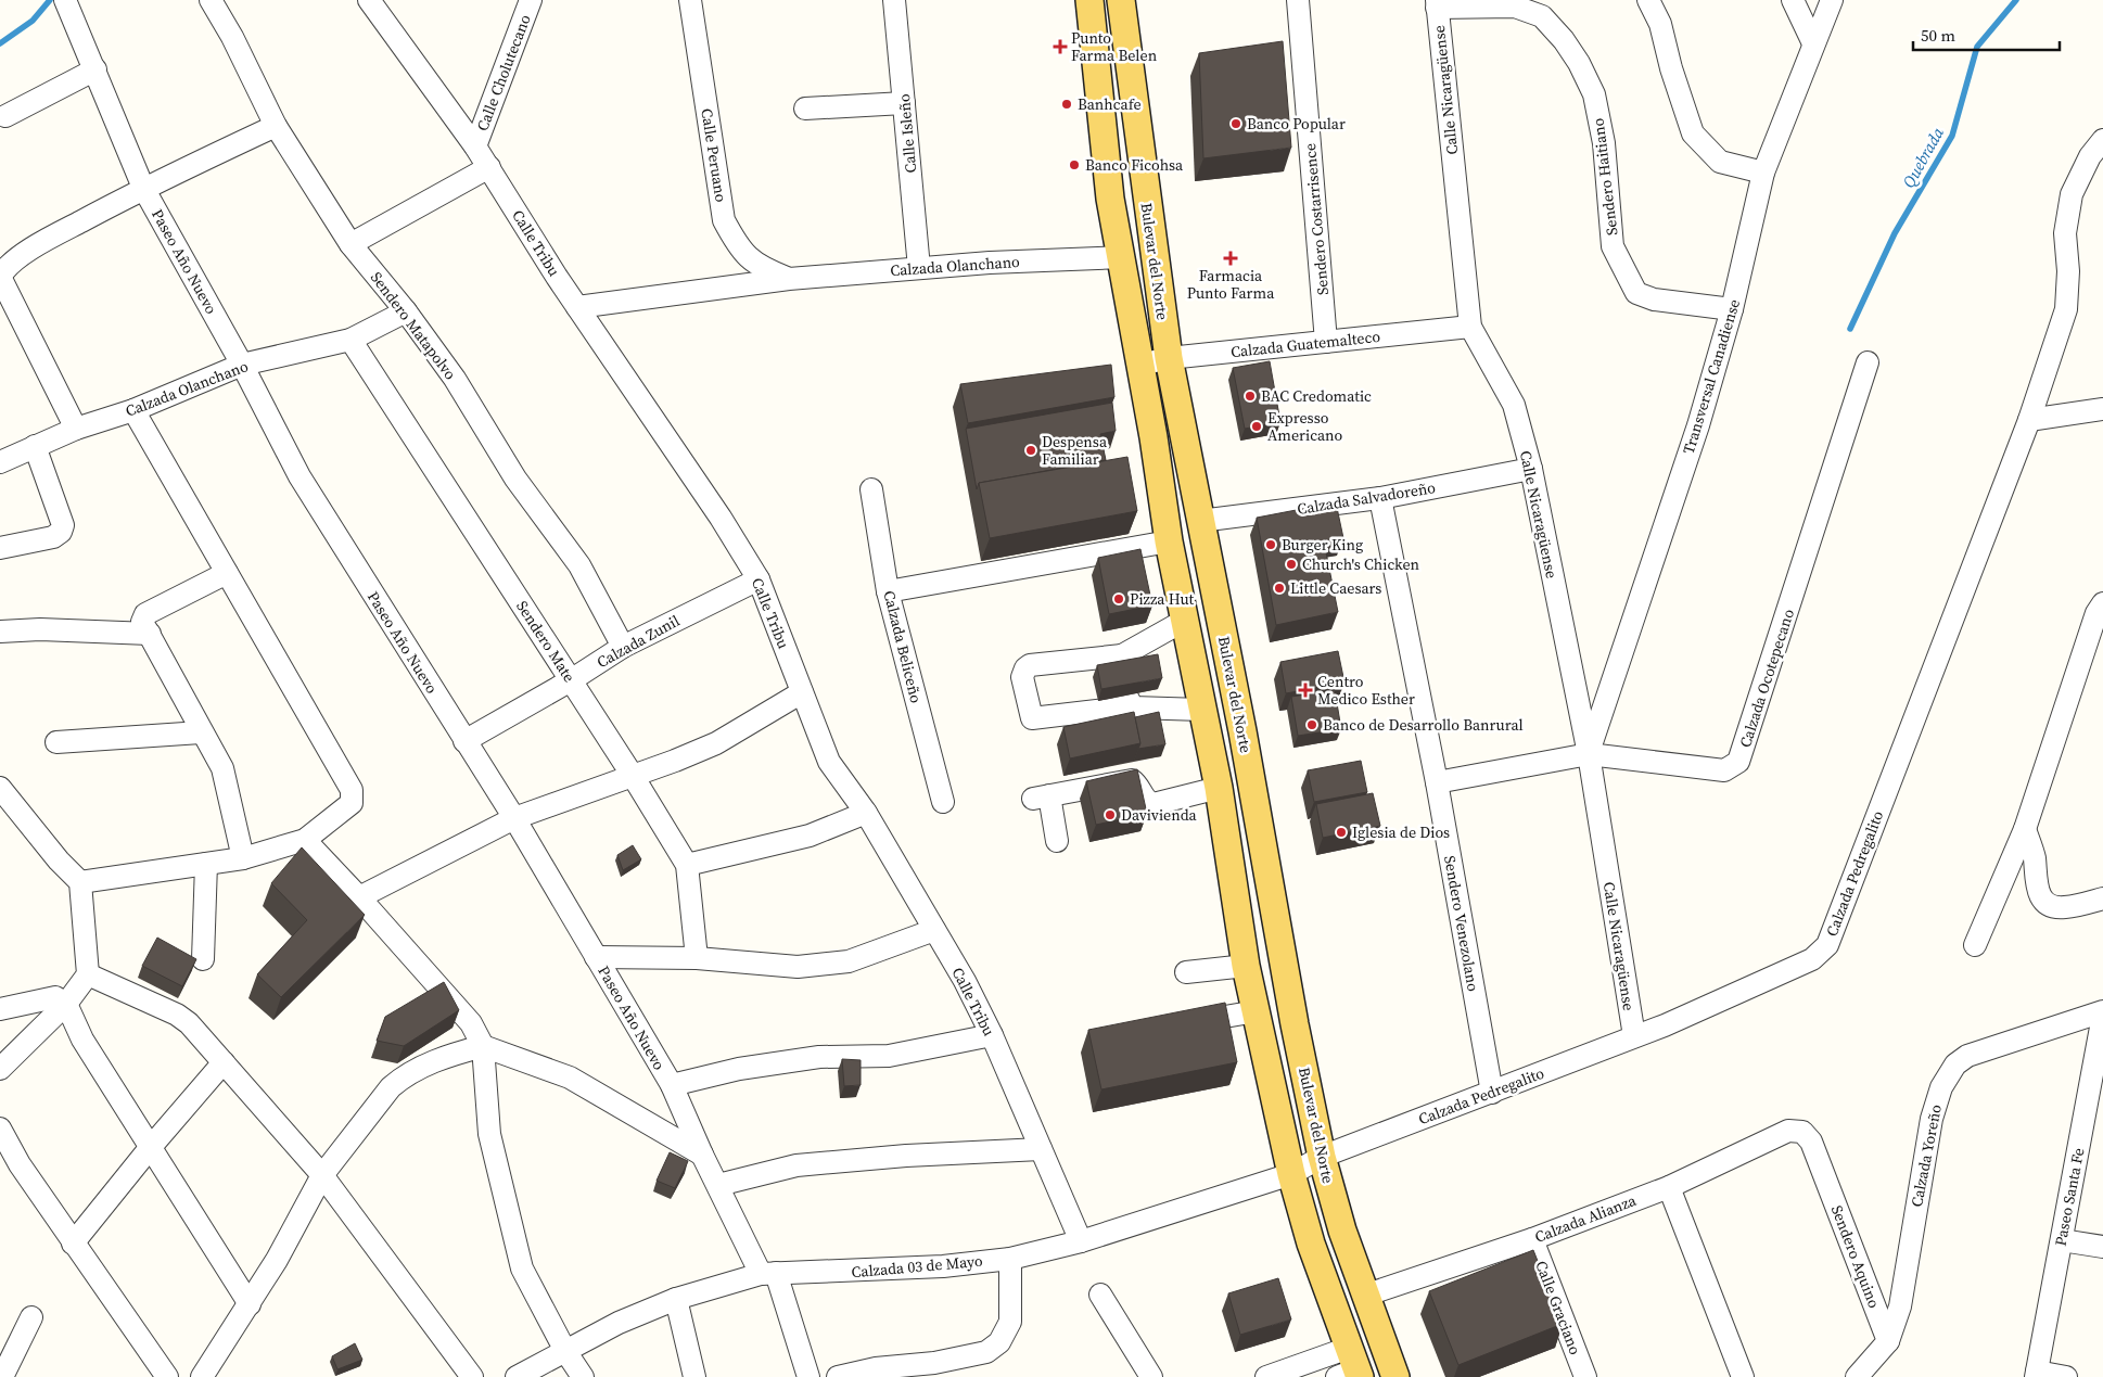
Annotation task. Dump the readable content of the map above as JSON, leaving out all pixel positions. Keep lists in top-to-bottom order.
{
  "streets": {
    "main road": ["Bulevar del Norte"],
    "street": [
      "Calle Cholutecano",
      "Calle Nicaragüense",
      "Calle Isleño",
      "Calle Peruano",
      "Sendero Haitiano",
      "Sendero Costarrisence",
      "Calle Tribu",
      "Paseo Año Nuevo",
      "Calzada Olanchano",
      "Sendero Matapolvo",
      "Calzada Guatemalteco",
      "Transversal Canadiense",
      "Calzada Salvadoreño",
      "Sendero Mate",
      "Calzada Zunil",
      "Calzada Beliceño",
      "Calzada Ocotepecano",
      "Calzada Pedregalito",
      "Sendero Venezolano",
      "Calzada Yoreño",
      "Paseo Santa Fe",
      "Calzada Alianza",
      "Sendero Aquino",
      "Calzada 03 de Mayo",
      "Calle Graciano"
    ]
  },
  "crossings": [
    ["Calle Cholutecano", "Calle Tribu"],
    ["Calle Nicaragüense", "Sendero Haitiano"],
    ["Calle Nicaragüense", "Calzada Guatemalteco"],
    ["Calle Nicaragüense", "Transversal Canadiense"],
    ["Calle Nicaragüense", "Calzada Salvadoreño"],
    ["Calle Nicaragüense", "Calzada Ocotepecano"],
    ["Calle Nicaragüense", "Calzada Pedregalito"],
    ["Calle Isleño", "Calzada Olanchano"],
    ["Calle Peruano", "Calzada Olanchano"],
    ["Sendero Haitiano", "Transversal Canadiense"],
    ["Sendero Costarrisence", "Calzada Guatemalteco"],
    ["Calle Tribu", "Calzada Olanchano"],
    ["Calle Tribu", "Calzada Zunil"],
    ["Calle Tribu", "Calzada 03 de Mayo"],
    ["Paseo Año Nuevo", "Calzada Olanchano"],
    ["Paseo Año Nuevo", "Calzada Zunil"],
    ["Paseo Año Nuevo", "Calzada 03 de Mayo"],
    ["Bulevar del Norte", "Calzada Olanchano"],
    ["Bulevar del Norte", "Calzada Guatemalteco"],
    ["Bulevar del Norte", "Calzada Salvadoreño"],
    ["Bulevar del Norte", "Calzada Pedregalito"],
    ["Bulevar del Norte", "Calzada Alianza"],
    ["Bulevar del Norte", "Calzada 03 de Mayo"],
    ["Calzada Olanchano", "Sendero Matapolvo"],
    ["Calzada Olanchano", "Sendero Mate"],
    ["Sendero Matapolvo", "Calzada Zunil"],
    ["Transversal Canadiense", "Calzada Ocotepecano"],
    ["Calzada Salvadoreño", "Sendero Venezolano"],
    ["Sendero Mate", "Calzada Zunil"],
    ["Calzada Ocotepecano", "Sendero Venezolano"],
    ["Calzada Pedregalito", "Sendero Venezolano"],
    ["Calzada Pedregalito", "Calzada 03 de Mayo"],
    ["Calzada Yoreño", "Sendero Aquino"],
    ["Calzada Alianza", "Sendero Aquino"],
    ["Calzada Alianza", "Calle Graciano"]
  ],
  "water": ["Quebrada"],
  "places": {
    "health": ["Punto Farma Belen", "Farmacia Punto Farma", "Centro Medico Esther"],
    "other": [
      "Banhcafe",
      "Banco Popular",
      "Banco Ficohsa",
      "BAC Credomatic",
      "Expresso Americano",
      "Despensa Familiar",
      "Burger King",
      "Church's Chicken",
      "Little Caesars",
      "Pizza Hut",
      "Banco de Desarrollo Banrural",
      "Davivienda",
      "Iglesia de Dios"
    ]
  },
  "scale_bar": "50 m"
}
